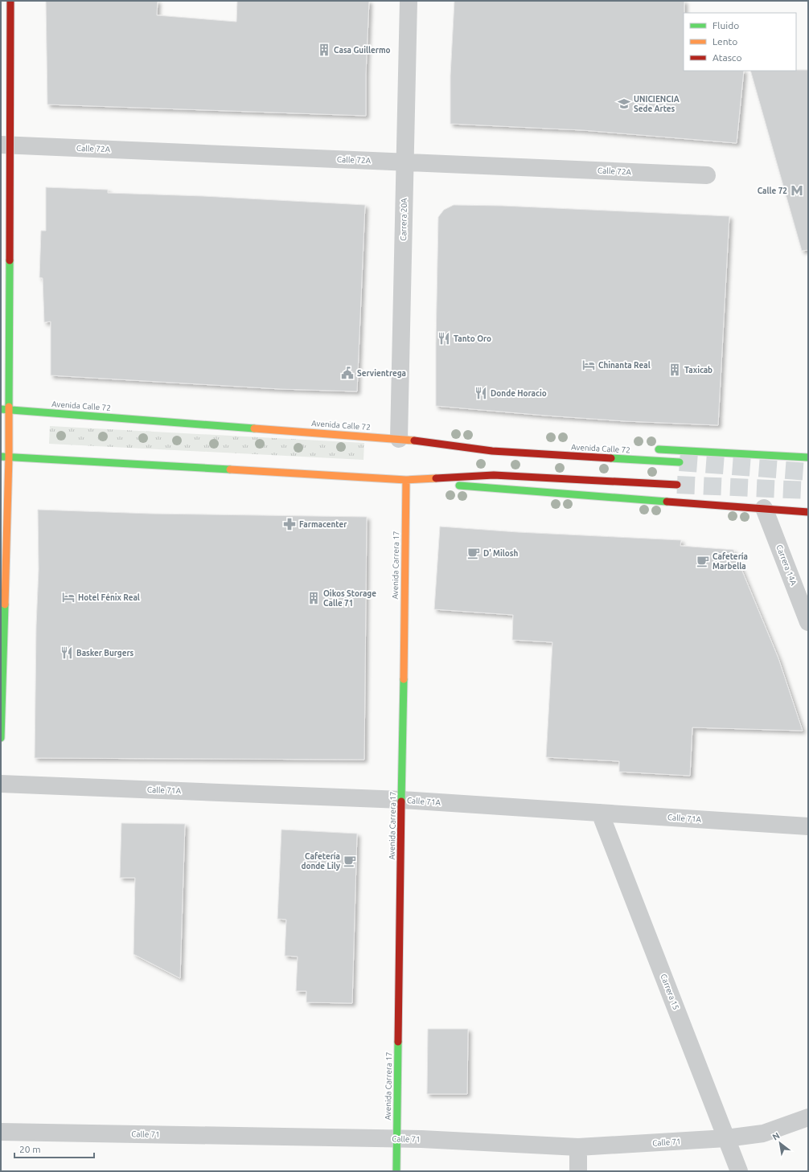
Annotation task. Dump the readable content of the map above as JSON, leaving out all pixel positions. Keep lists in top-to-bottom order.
{
  "streets": {
    "main road": ["Avenida Calle 72", "Avenida Carrera 17"],
    "street": [
      "Calle 72A",
      "Carrera 20A",
      "Carrera 14A",
      "Calle 71A",
      "Carrera 15",
      "Calle 71"
    ]
  },
  "crossings": [
    ["Calle 72A", "Carrera 20A"],
    ["Carrera 20A", "Avenida Calle 72"],
    ["Avenida Carrera 17", "Calle 71A"],
    ["Avenida Carrera 17", "Calle 71"],
    ["Calle 71A", "Carrera 15"],
    ["Carrera 15", "Calle 71"]
  ],
  "places": {
    "building": ["Casa Guillermo", "Taxicab", "Oikos Storage Calle 71"],
    "school or university": ["UNICIENCIA Sede Artes"],
    "metro station": ["Calle 72"],
    "restaurant": ["Tanto Oro", "Donde Horacio", "Basker Burgers"],
    "hotel": ["Chinanta Real", "Hotel Fénix Real"],
    "public building": ["Servientrega"],
    "pharmacy": ["Farmacenter"],
    "cafe": ["D' Milosh", "Cafetería Marbella", "Cafetería donde Lily"]
  },
  "legend": ["Fluido", "Lento", "Atasco"],
  "scale_bar": "20 m",
  "north": "top left"
}
